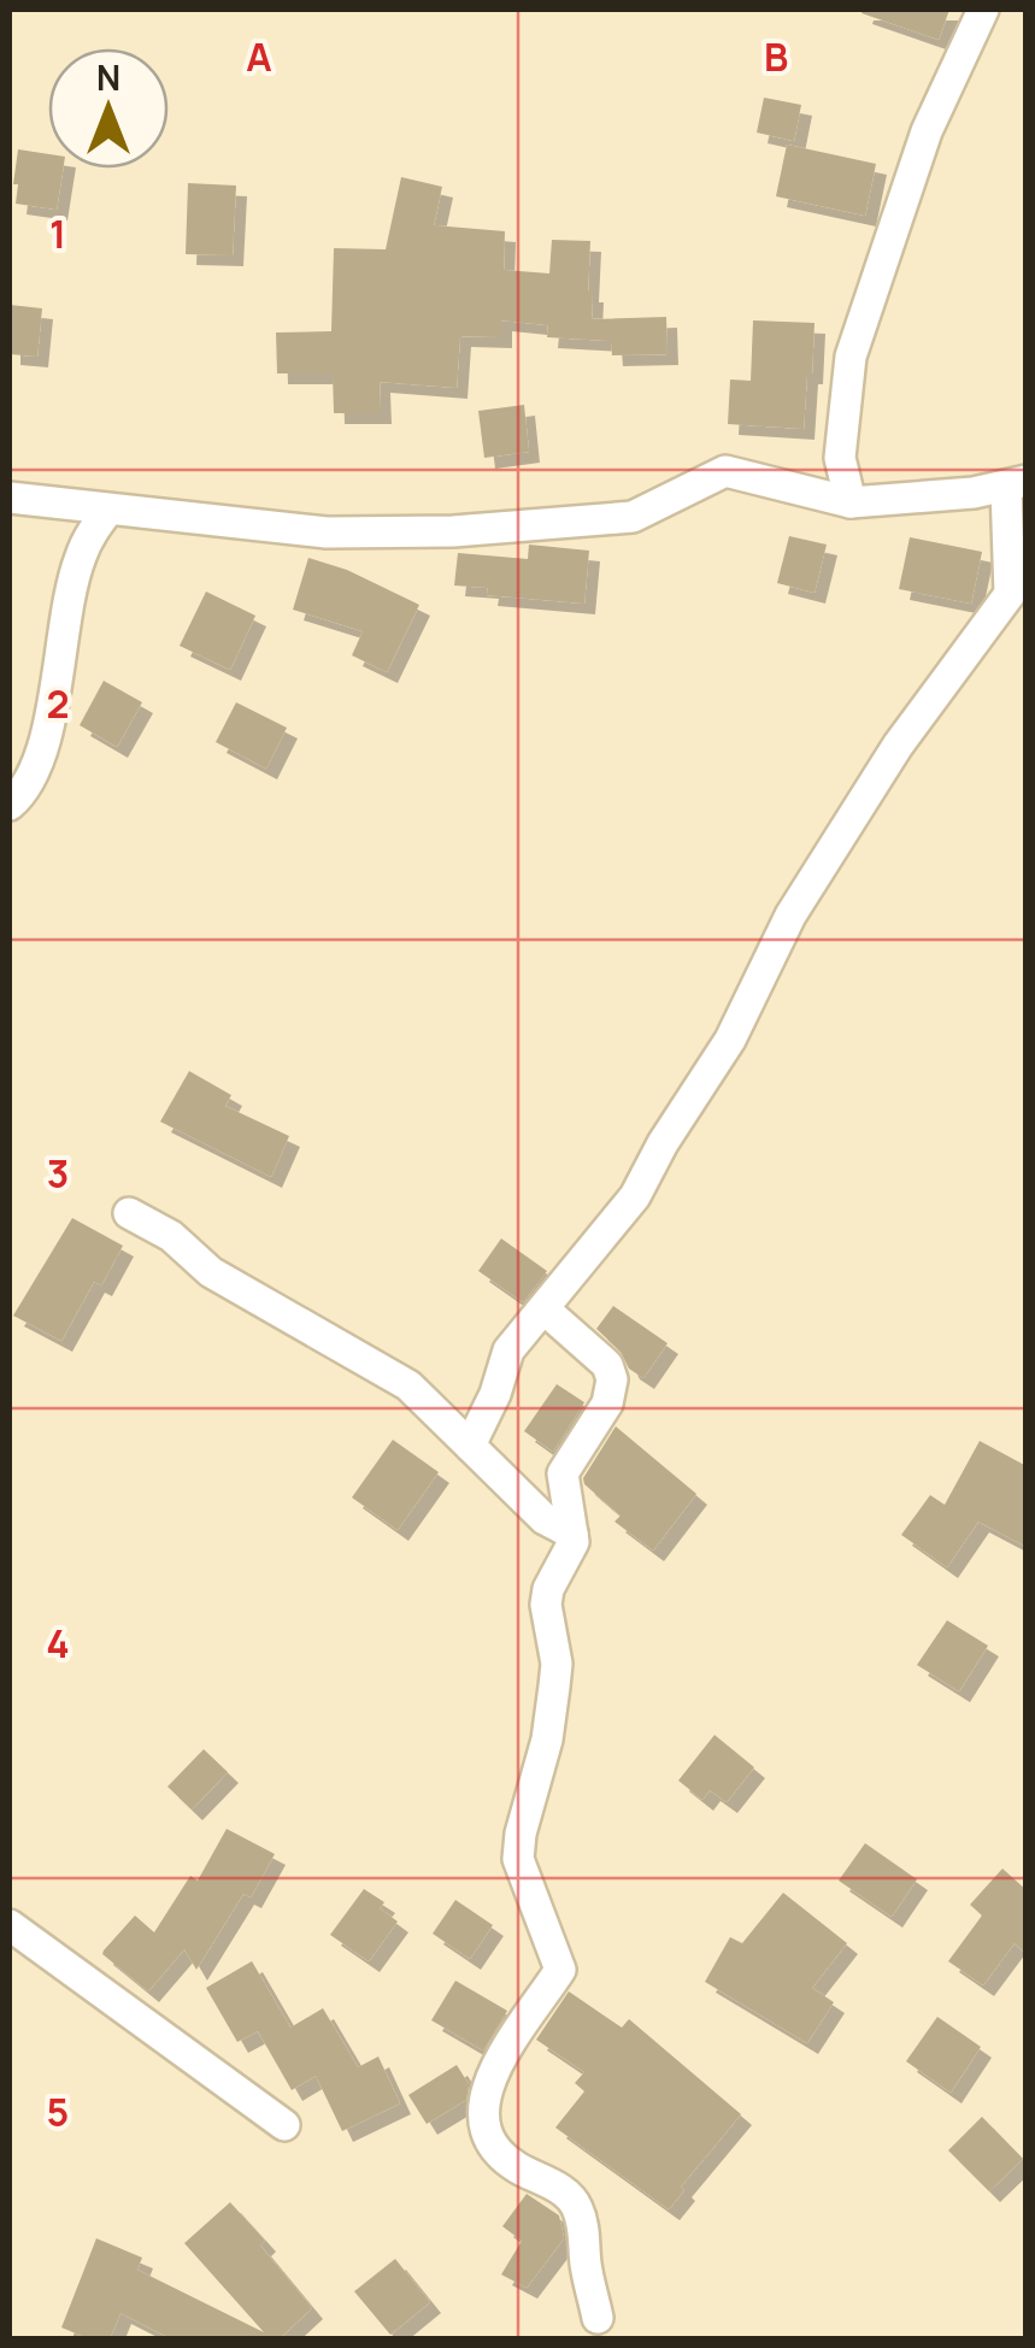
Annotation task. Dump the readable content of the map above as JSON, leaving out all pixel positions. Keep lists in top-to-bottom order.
{
  "north": "top",
  "grid": {
    "columns": ["A", "B"],
    "rows": [
      "1",
      "2",
      "3",
      "4",
      "5"
    ]
  }
}
